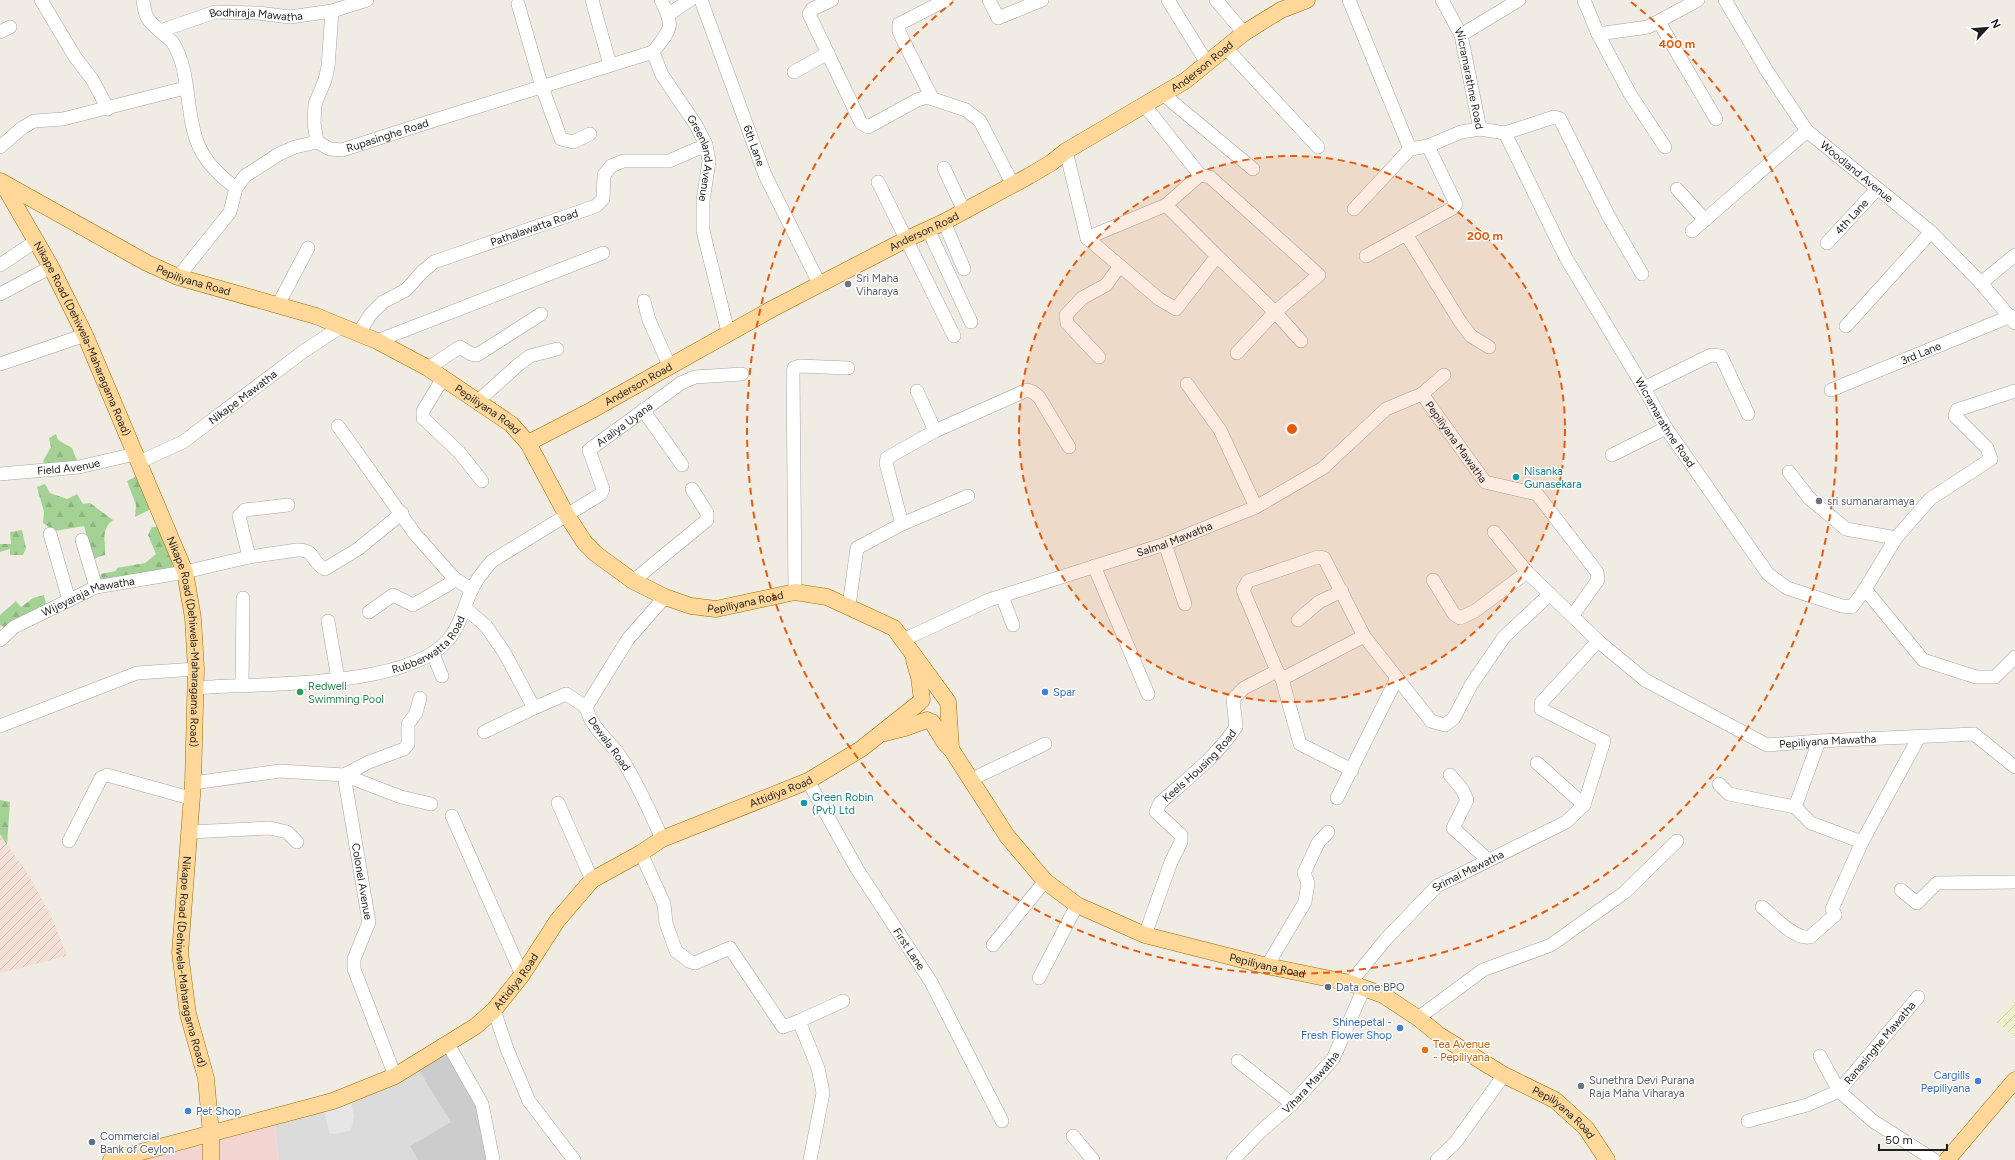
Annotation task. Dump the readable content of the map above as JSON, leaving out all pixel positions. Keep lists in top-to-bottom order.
{
  "streets": {
    "main road": [
      "Anderson Road",
      "Pepiliyana Road",
      "Nikape Road (Dehiwela-Maharagama Road)",
      "Attidiya Road"
    ],
    "street": [
      "Bodhiraja Mawatha",
      "Wicramarathne Road",
      "Rupasinghe Road",
      "6th Lane",
      "Greenland Avenue",
      "Woodland Avenue",
      "4th Lane",
      "Pathalawatta Road",
      "3rd Lane",
      "Nikape Mawatha",
      "Araliya Uyana",
      "Pepiliyana Mawatha",
      "Field Avenue",
      "Salmal Mawatha",
      "Wijeyaraja Mawatha",
      "Rubberwatta Road",
      "Dewala Road",
      "Keels Housing Road",
      "Srimal Mawatha",
      "Colonel Avenue",
      "First Lane",
      "Ranasinghe Mawatha",
      "Vihara Mawatha"
    ]
  },
  "crossings": [
    ["Anderson Road", "6th Lane"],
    ["Anderson Road", "Greenland Avenue"],
    ["Anderson Road", "Pepiliyana Road"],
    ["Rupasinghe Road", "Greenland Avenue"],
    ["Greenland Avenue", "Pathalawatta Road"],
    ["Woodland Avenue", "4th Lane"],
    ["Woodland Avenue", "3rd Lane"],
    ["Pathalawatta Road", "Pepiliyana Road"],
    ["Pepiliyana Road", "Nikape Road (Dehiwela-Maharagama Road)"],
    ["Pepiliyana Road", "Nikape Mawatha"],
    ["Pepiliyana Road", "Araliya Uyana"],
    ["Pepiliyana Road", "Salmal Mawatha"],
    ["Pepiliyana Road", "Rubberwatta Road"],
    ["Pepiliyana Road", "Dewala Road"],
    ["Pepiliyana Road", "Keels Housing Road"],
    ["Pepiliyana Road", "Attidiya Road"],
    ["Pepiliyana Road", "Srimal Mawatha"],
    ["Pepiliyana Road", "Vihara Mawatha"],
    ["Nikape Road (Dehiwela-Maharagama Road)", "Nikape Mawatha"],
    ["Nikape Road (Dehiwela-Maharagama Road)", "Field Avenue"],
    ["Nikape Road (Dehiwela-Maharagama Road)", "Wijeyaraja Mawatha"],
    ["Nikape Road (Dehiwela-Maharagama Road)", "Rubberwatta Road"],
    ["Nikape Road (Dehiwela-Maharagama Road)", "Attidiya Road"],
    ["Nikape Mawatha", "Field Avenue"],
    ["Araliya Uyana", "Rubberwatta Road"],
    ["Pepiliyana Mawatha", "Salmal Mawatha"],
    ["Pepiliyana Mawatha", "Srimal Mawatha"],
    ["Dewala Road", "Attidiya Road"],
    ["Attidiya Road", "Colonel Avenue"],
    ["Attidiya Road", "First Lane"],
    ["Srimal Mawatha", "Vihara Mawatha"]
  ],
  "places": [
    "Sri Maha Viharaya",
    "Nisanka Gunasekara",
    "sri sumanaramaya",
    "Redwell Swimming Pool",
    "Spar",
    "Green Robin (Pvt) Ltd",
    "Data one BPO",
    "Shinepetal - Fresh Flower Shop",
    "Tea Avenue - Pepiliyana",
    "Cargills Pepiliyana",
    "Sunethra Devi Purana Raja Maha Viharaya",
    "Pet Shop",
    "Commercial Bank of Ceylon"
  ],
  "scale_bar": "50 m",
  "north": "top right",
  "rings": ["400 m", "200 m"]
}
